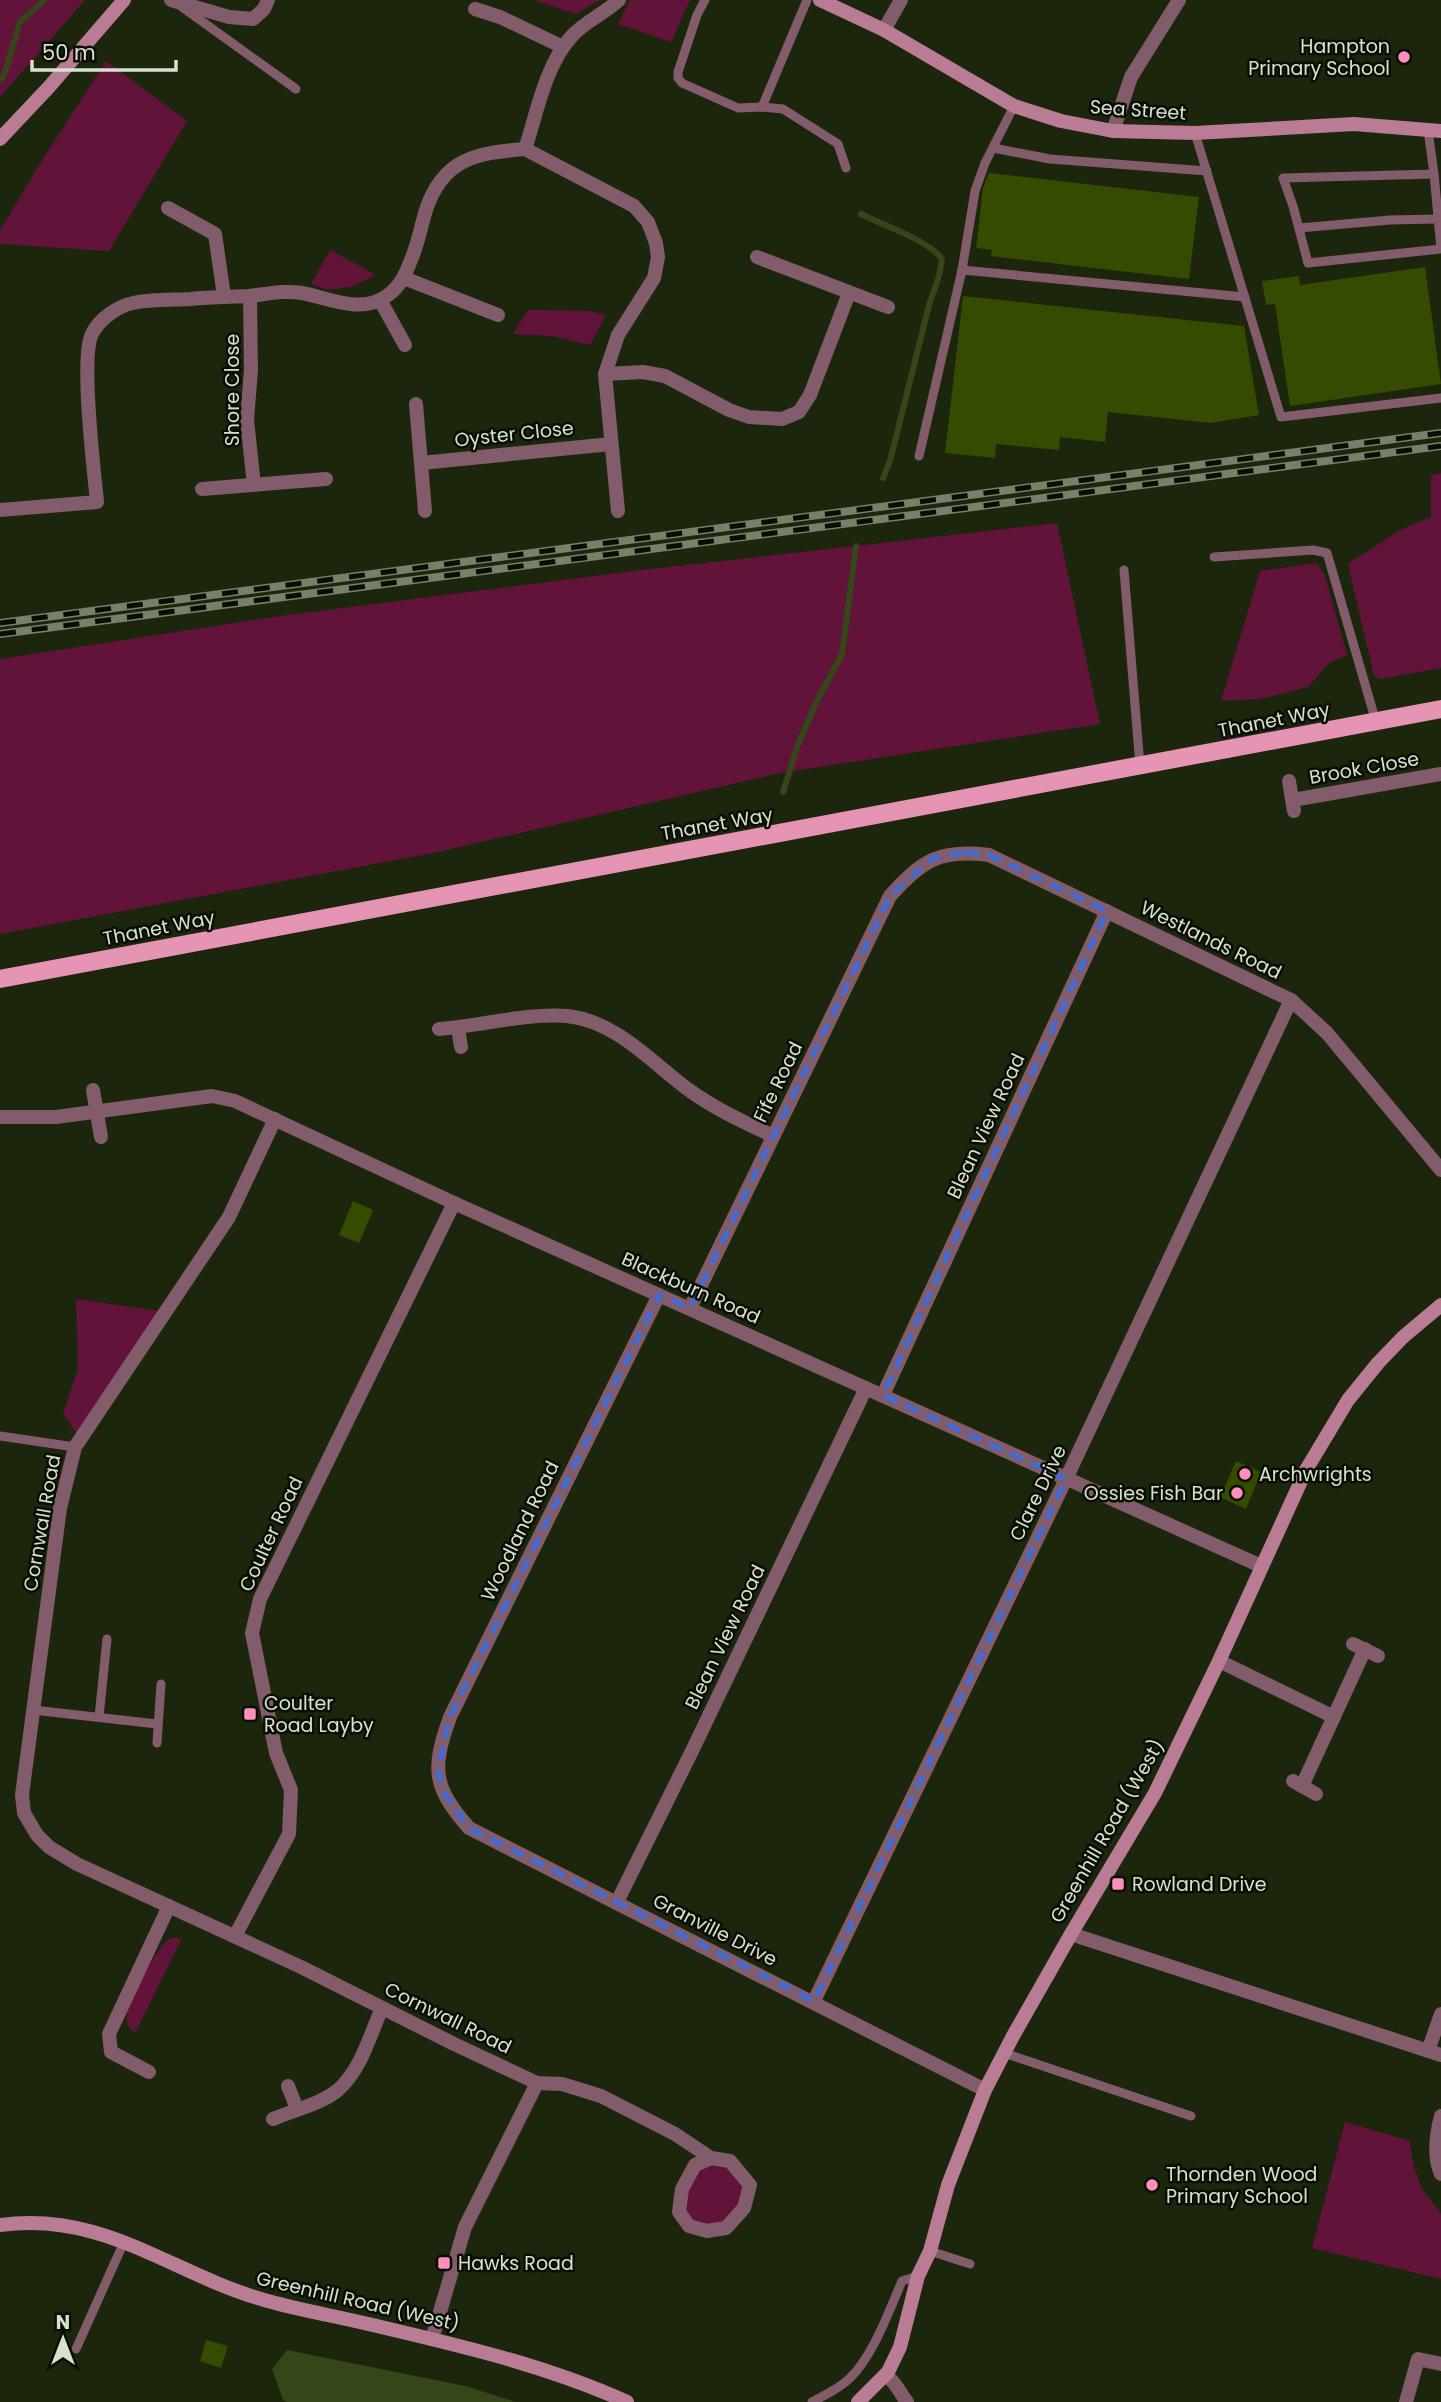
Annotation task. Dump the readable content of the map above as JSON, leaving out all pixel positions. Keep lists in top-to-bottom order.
{
  "streets": {
    "main road": ["Thanet Way"],
    "street": [
      "Sea Street",
      "Shore Close",
      "Oyster Close",
      "Brook Close",
      "Westlands Road",
      "Fife Road",
      "Blean View Road",
      "Blackburn Road",
      "Clare Drive",
      "Cornwall Road",
      "Woodland Road",
      "Coulter Road",
      "Greenhill Road (West)",
      "Granville Drive"
    ]
  },
  "crossings": [
    ["Westlands Road", "Fife Road"],
    ["Westlands Road", "Blean View Road"],
    ["Westlands Road", "Clare Drive"],
    ["Fife Road", "Blackburn Road"],
    ["Blean View Road", "Blackburn Road"],
    ["Blean View Road", "Granville Drive"],
    ["Blackburn Road", "Clare Drive"],
    ["Blackburn Road", "Cornwall Road"],
    ["Blackburn Road", "Woodland Road"],
    ["Blackburn Road", "Coulter Road"],
    ["Blackburn Road", "Greenhill Road (West)"],
    ["Clare Drive", "Granville Drive"],
    ["Cornwall Road", "Coulter Road"],
    ["Woodland Road", "Granville Drive"],
    ["Greenhill Road (West)", "Granville Drive"]
  ],
  "places": {
    "other": [
      "Hampton Primary School",
      "Archwrights",
      "Ossies Fish Bar",
      "Thornden Wood Primary School"
    ],
    "transit": ["Coulter Road Layby", "Rowland Drive", "Hawks Road"]
  },
  "scale_bar": "50 m",
  "north": "top"
}
